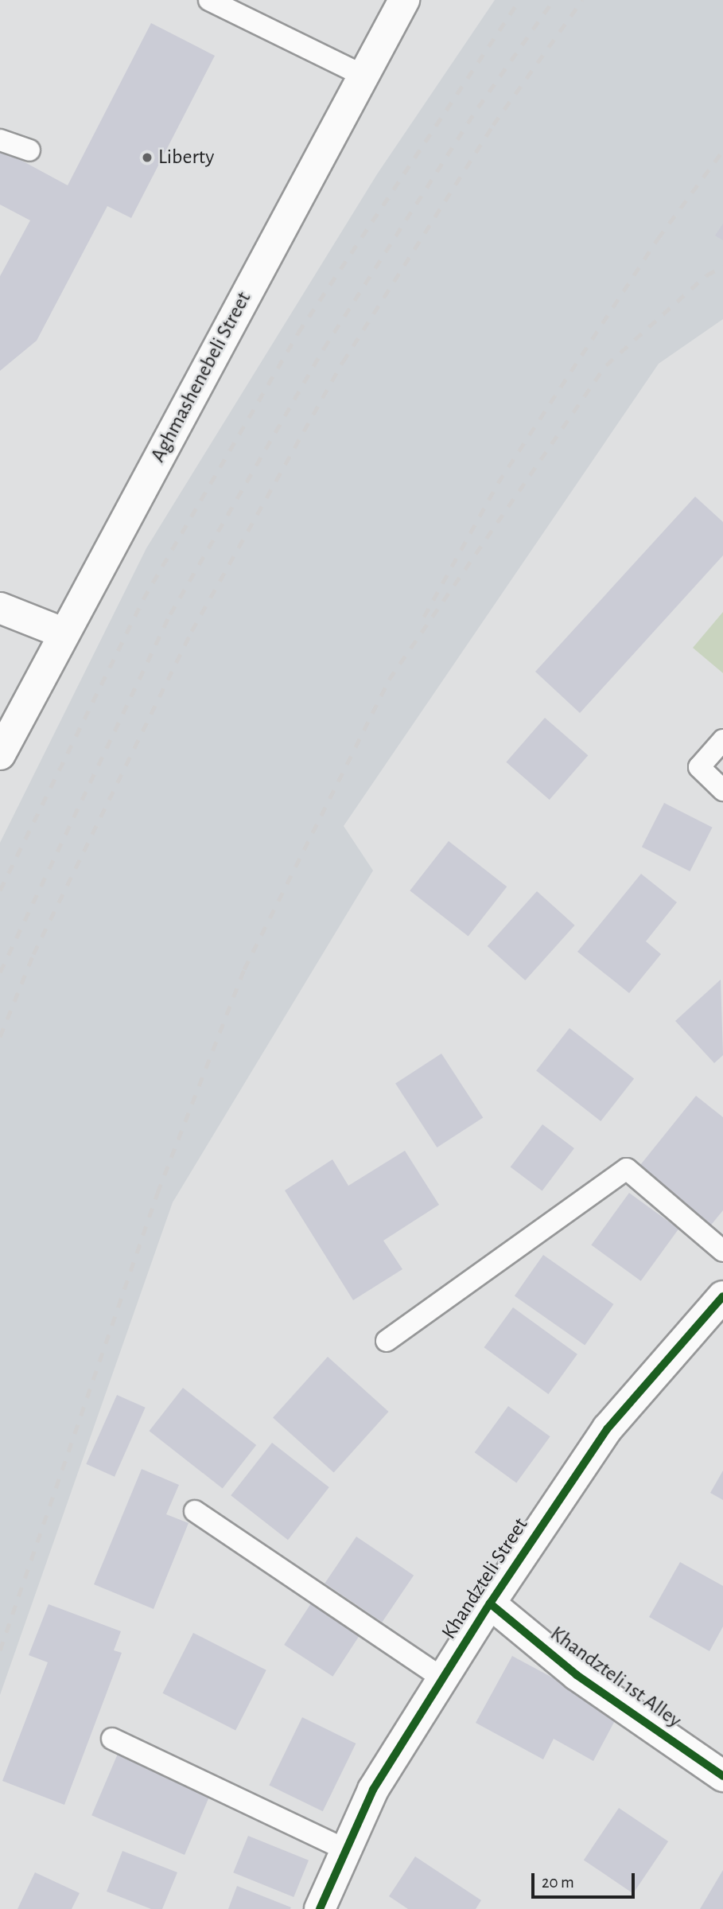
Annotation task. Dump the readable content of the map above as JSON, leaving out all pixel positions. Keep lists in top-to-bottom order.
{
  "streets": {
    "street": ["Aghmashenebeli Street", "Khandzteli Street", "Khandzteli 1st Alley"]
  },
  "crossings": [
    ["Khandzteli Street", "Khandzteli 1st Alley"]
  ],
  "places": ["Liberty"],
  "scale_bar": "20 m"
}
